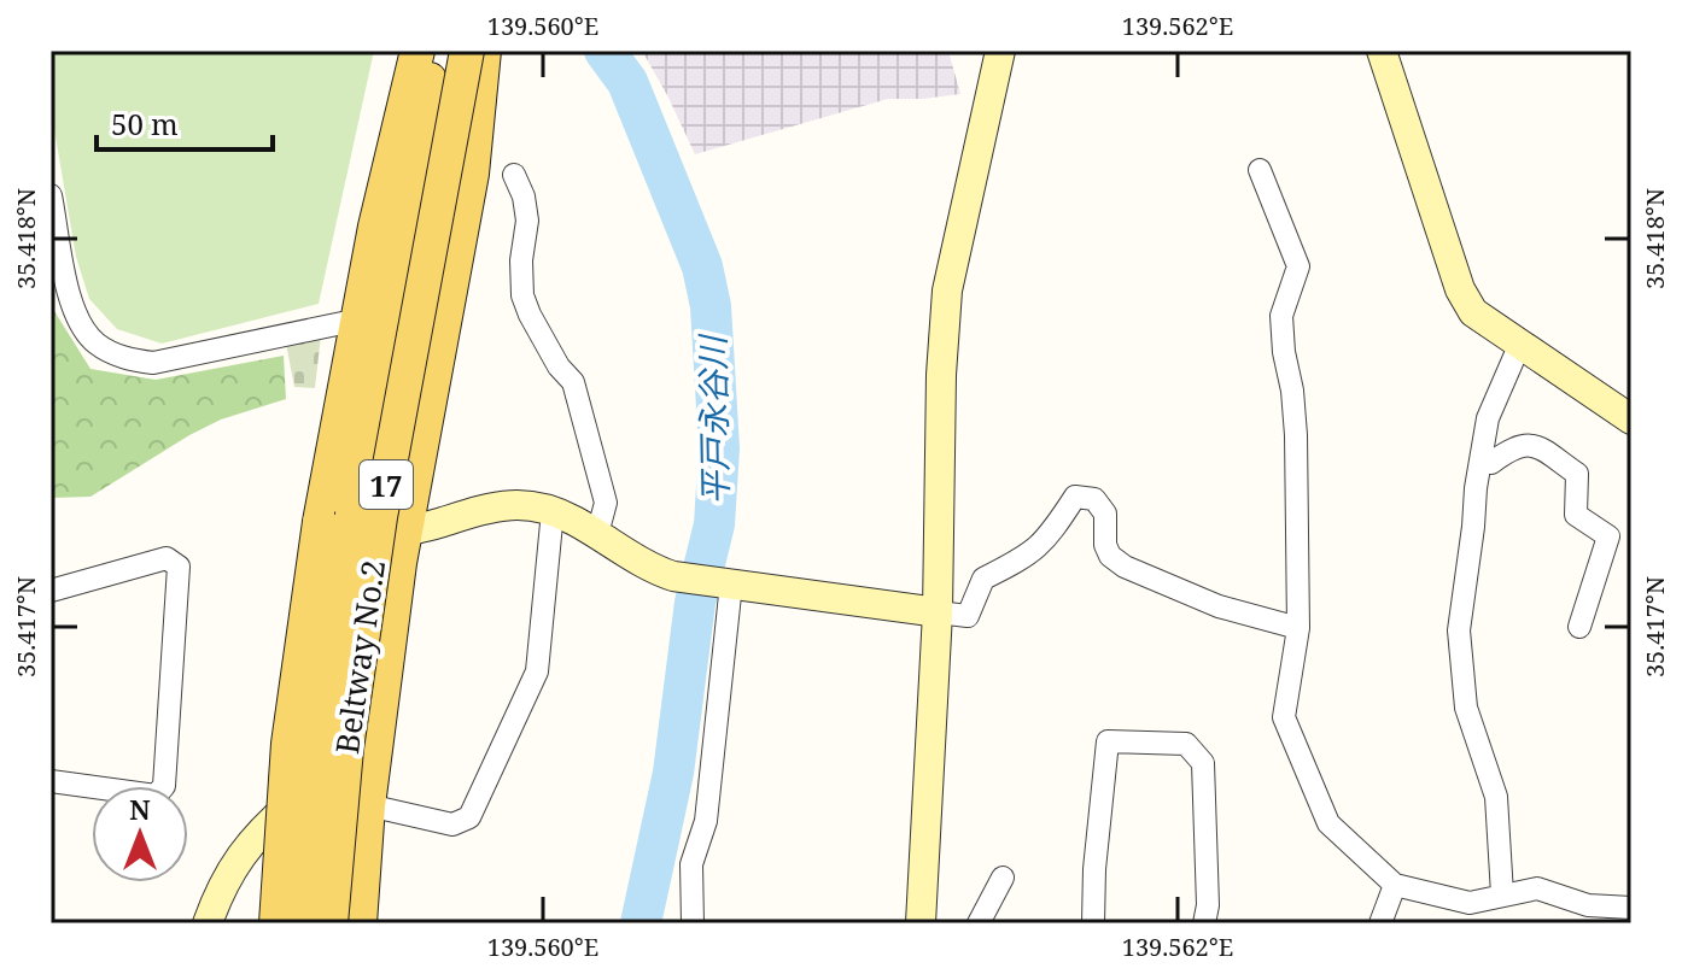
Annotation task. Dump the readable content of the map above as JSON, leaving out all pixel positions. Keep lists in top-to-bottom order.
{
  "streets": {
    "main road": ["17", "Beltway No.2"]
  },
  "water": ["平戸永谷川"],
  "scale_bar": "50 m",
  "north": "top",
  "coordinates": [
    "139.560°E",
    "139.562°E",
    "35.418°N",
    "35.417°N"
  ]
}
